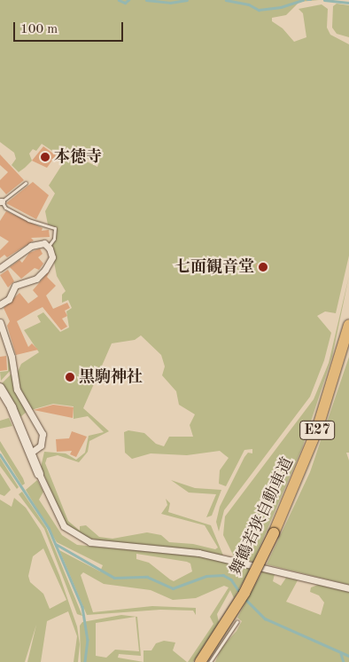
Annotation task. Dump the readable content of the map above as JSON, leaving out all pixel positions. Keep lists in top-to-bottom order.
{
  "streets": {
    "highway": ["E27", "舞鶴若狭自動車道"]
  },
  "places": ["本徳寺", "七面観音堂", "黒駒神社"],
  "scale_bar": "100 m"
}
